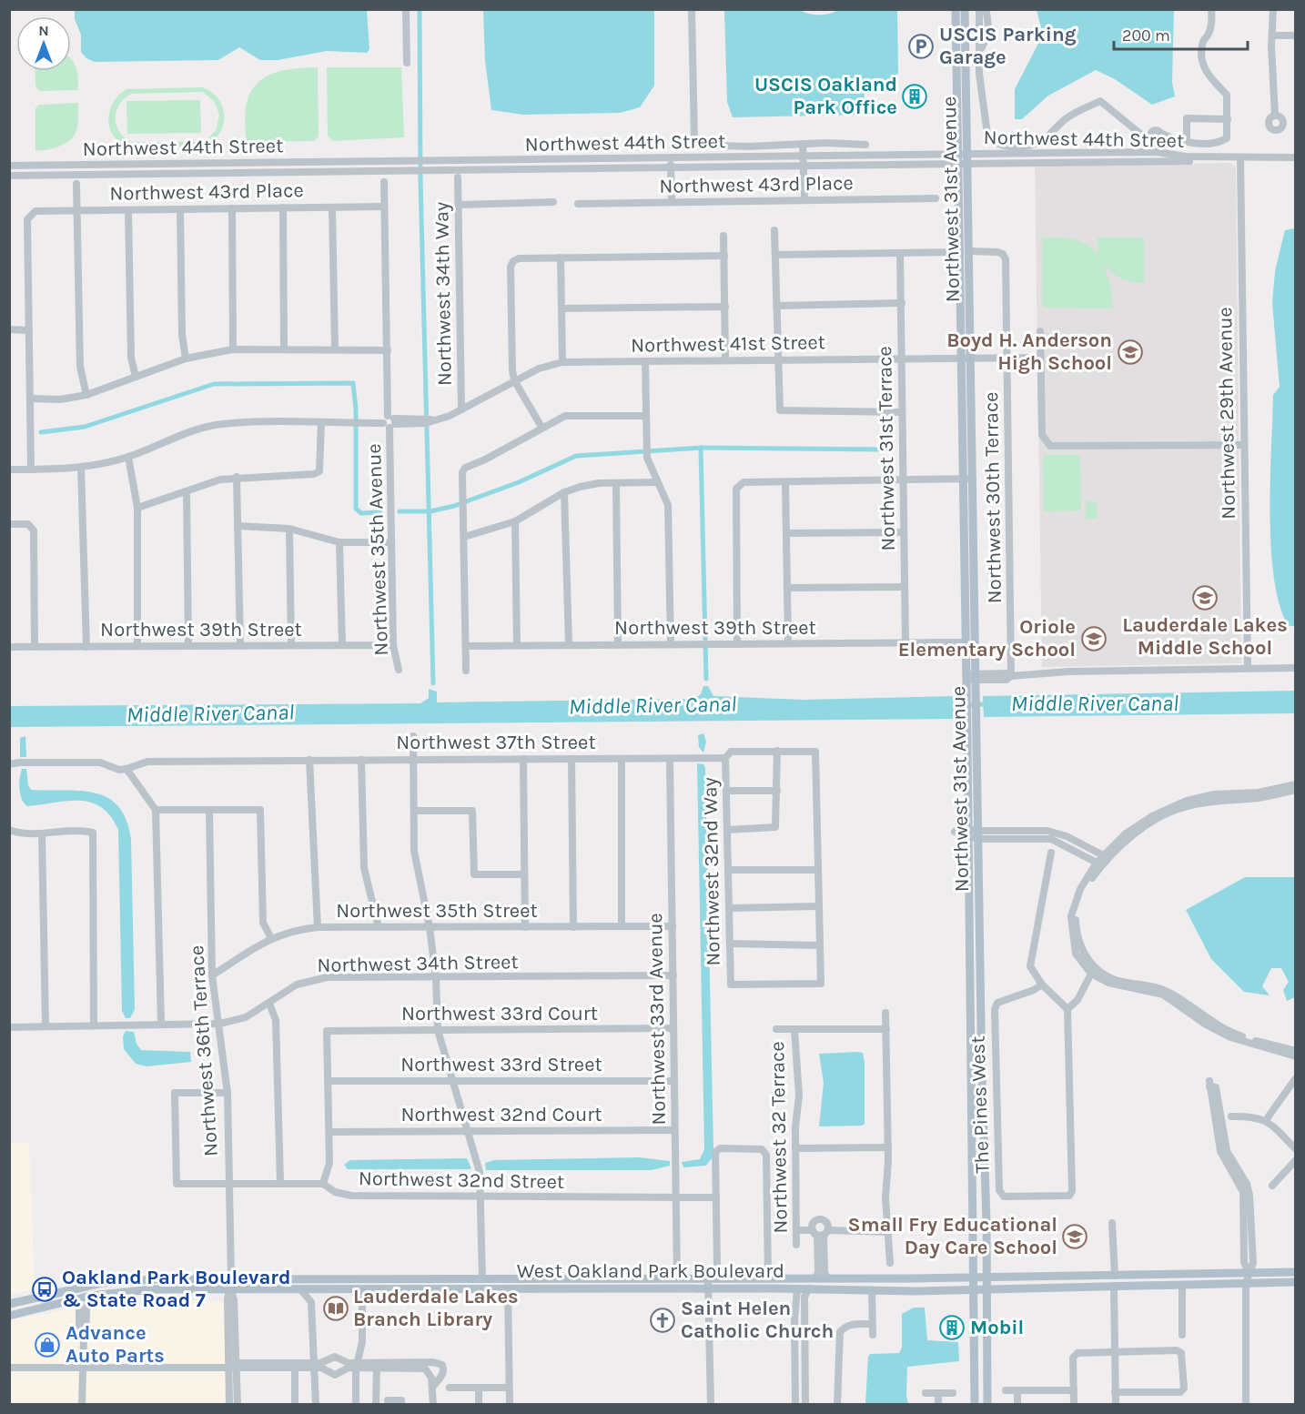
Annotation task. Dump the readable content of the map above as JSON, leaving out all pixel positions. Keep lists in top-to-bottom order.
{
  "streets": {
    "main road": ["Northwest 31st Avenue", "West Oakland Park Boulevard"],
    "street": [
      "Northwest 44th Street",
      "Northwest 43rd Place",
      "Northwest 34th Way",
      "Northwest 41st Street",
      "Northwest 29th Avenue",
      "Northwest 31st Terrace",
      "Northwest 30th Terrace",
      "Northwest 35th Avenue",
      "Northwest 39th Street",
      "Northwest 37th Street",
      "Northwest 32nd Way",
      "Northwest 35th Street",
      "Northwest 34th Street",
      "Northwest 33rd Court",
      "Northwest 33rd Avenue",
      "Northwest 36th Terrace",
      "Northwest 33rd Street",
      "The Pines West",
      "Northwest 32nd Court",
      "Northwest 32 Terrace",
      "Northwest 32nd Street"
    ]
  },
  "crossings": [
    ["Northwest 44th Street", "Northwest 31st Avenue"],
    ["Northwest 44th Street", "Northwest 34th Way"],
    ["Northwest 44th Street", "Northwest 29th Avenue"],
    ["Northwest 43rd Place", "Northwest 35th Avenue"],
    ["Northwest 31st Avenue", "Northwest 41st Street"],
    ["Northwest 31st Avenue", "Northwest 30th Terrace"],
    ["Northwest 31st Avenue", "Northwest 39th Street"],
    ["Northwest 31st Avenue", "West Oakland Park Boulevard"],
    ["Northwest 34th Way", "Northwest 41st Street"],
    ["Northwest 41st Street", "Northwest 31st Terrace"],
    ["Northwest 41st Street", "Northwest 30th Terrace"],
    ["Northwest 41st Street", "Northwest 35th Avenue"],
    ["Northwest 31st Terrace", "Northwest 39th Street"],
    ["Northwest 35th Avenue", "Northwest 39th Street"],
    ["Northwest 37th Street", "Northwest 32nd Way"],
    ["Northwest 37th Street", "Northwest 33rd Avenue"],
    ["Northwest 35th Street", "Northwest 33rd Avenue"],
    ["Northwest 35th Street", "Northwest 36th Terrace"],
    ["Northwest 34th Street", "Northwest 33rd Avenue"],
    ["Northwest 34th Street", "Northwest 36th Terrace"],
    ["Northwest 33rd Court", "Northwest 33rd Avenue"],
    ["Northwest 33rd Court", "Northwest 33rd Street"],
    ["Northwest 33rd Avenue", "Northwest 33rd Street"],
    ["Northwest 33rd Avenue", "Northwest 32nd Court"],
    ["Northwest 33rd Avenue", "Northwest 32nd Street"],
    ["Northwest 33rd Avenue", "West Oakland Park Boulevard"],
    ["Northwest 36th Terrace", "Northwest 32nd Street"],
    ["Northwest 36th Terrace", "West Oakland Park Boulevard"]
  ],
  "water": ["Middle River Canal"],
  "places": {
    "parking": ["USCIS Parking Garage"],
    "building": ["USCIS Oakland Park Office", "Mobil"],
    "school or university": [
      "Boyd H. Anderson High School",
      "Lauderdale Lakes Middle School",
      "Oriole Elementary School",
      "Small Fry Educational Day Care School"
    ],
    "bus stop": ["Oakland Park Boulevard & State Road 7"],
    "library": ["Lauderdale Lakes Branch Library"],
    "church": ["Saint Helen Catholic Church"],
    "shop": ["Advance Auto Parts"]
  },
  "scale_bar": "200 m",
  "north": "top"
}
